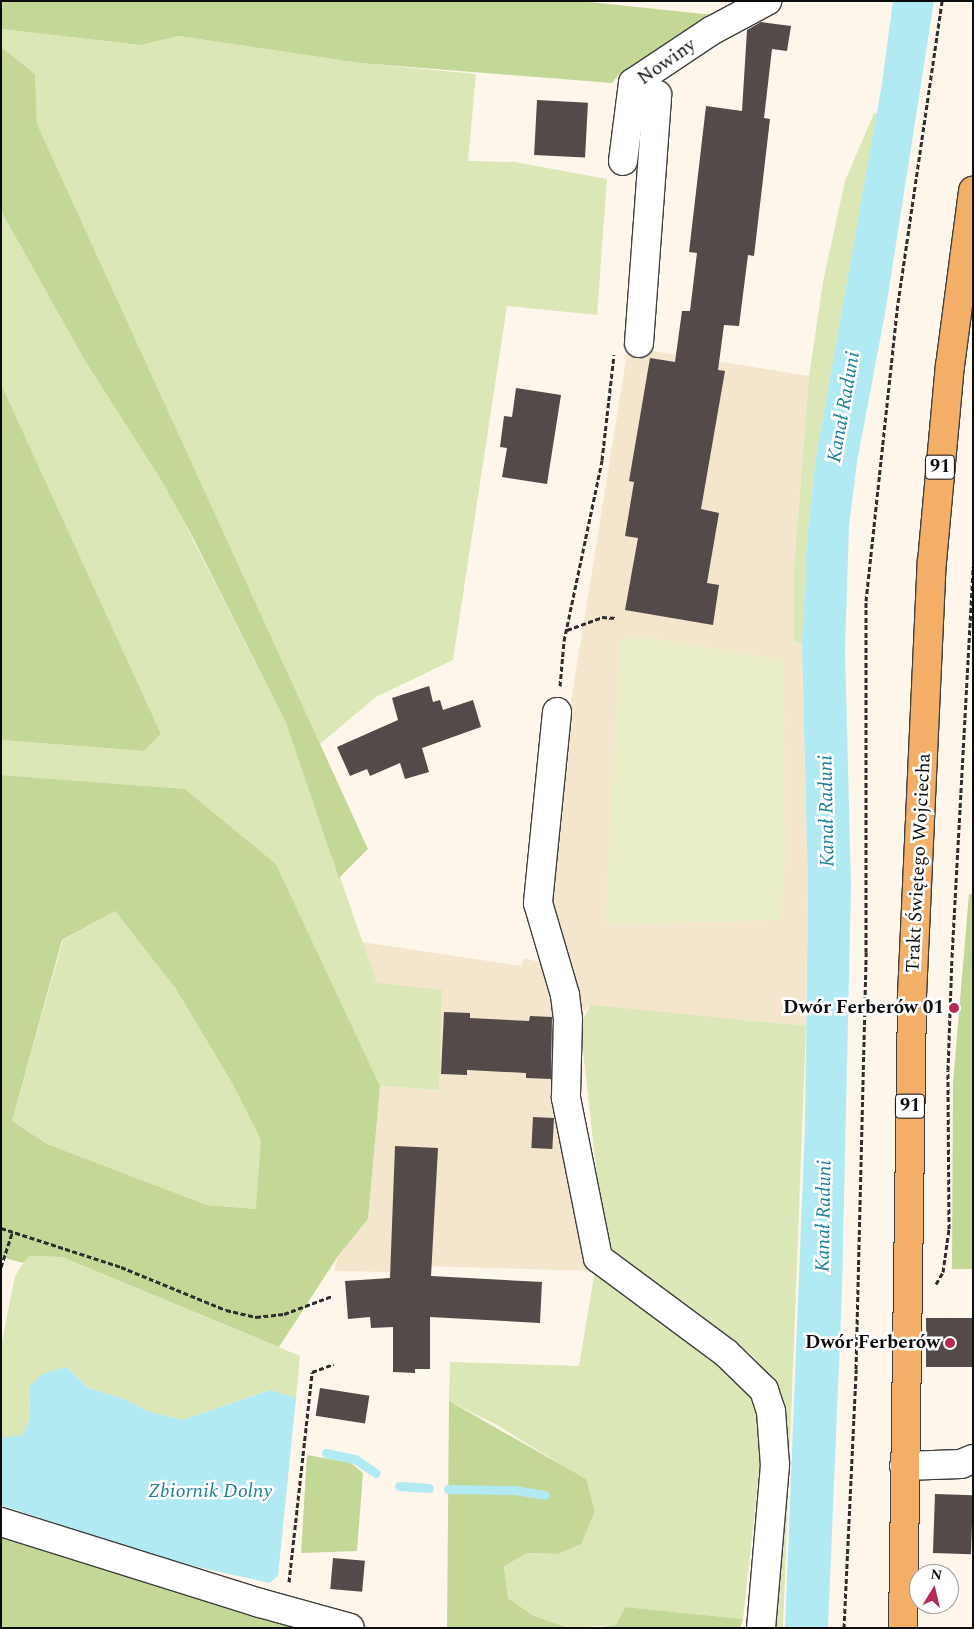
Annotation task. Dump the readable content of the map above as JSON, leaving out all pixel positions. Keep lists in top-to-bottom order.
{
  "streets": {
    "main road": ["91", "Trakt Świętego Wojciecha"],
    "street": ["Nowiny"]
  },
  "water": ["Kanał Raduni", "Zbiornik Dolny"],
  "places": ["Dwór Ferberów 01", "Dwór Ferberów"],
  "north": "top"
}
